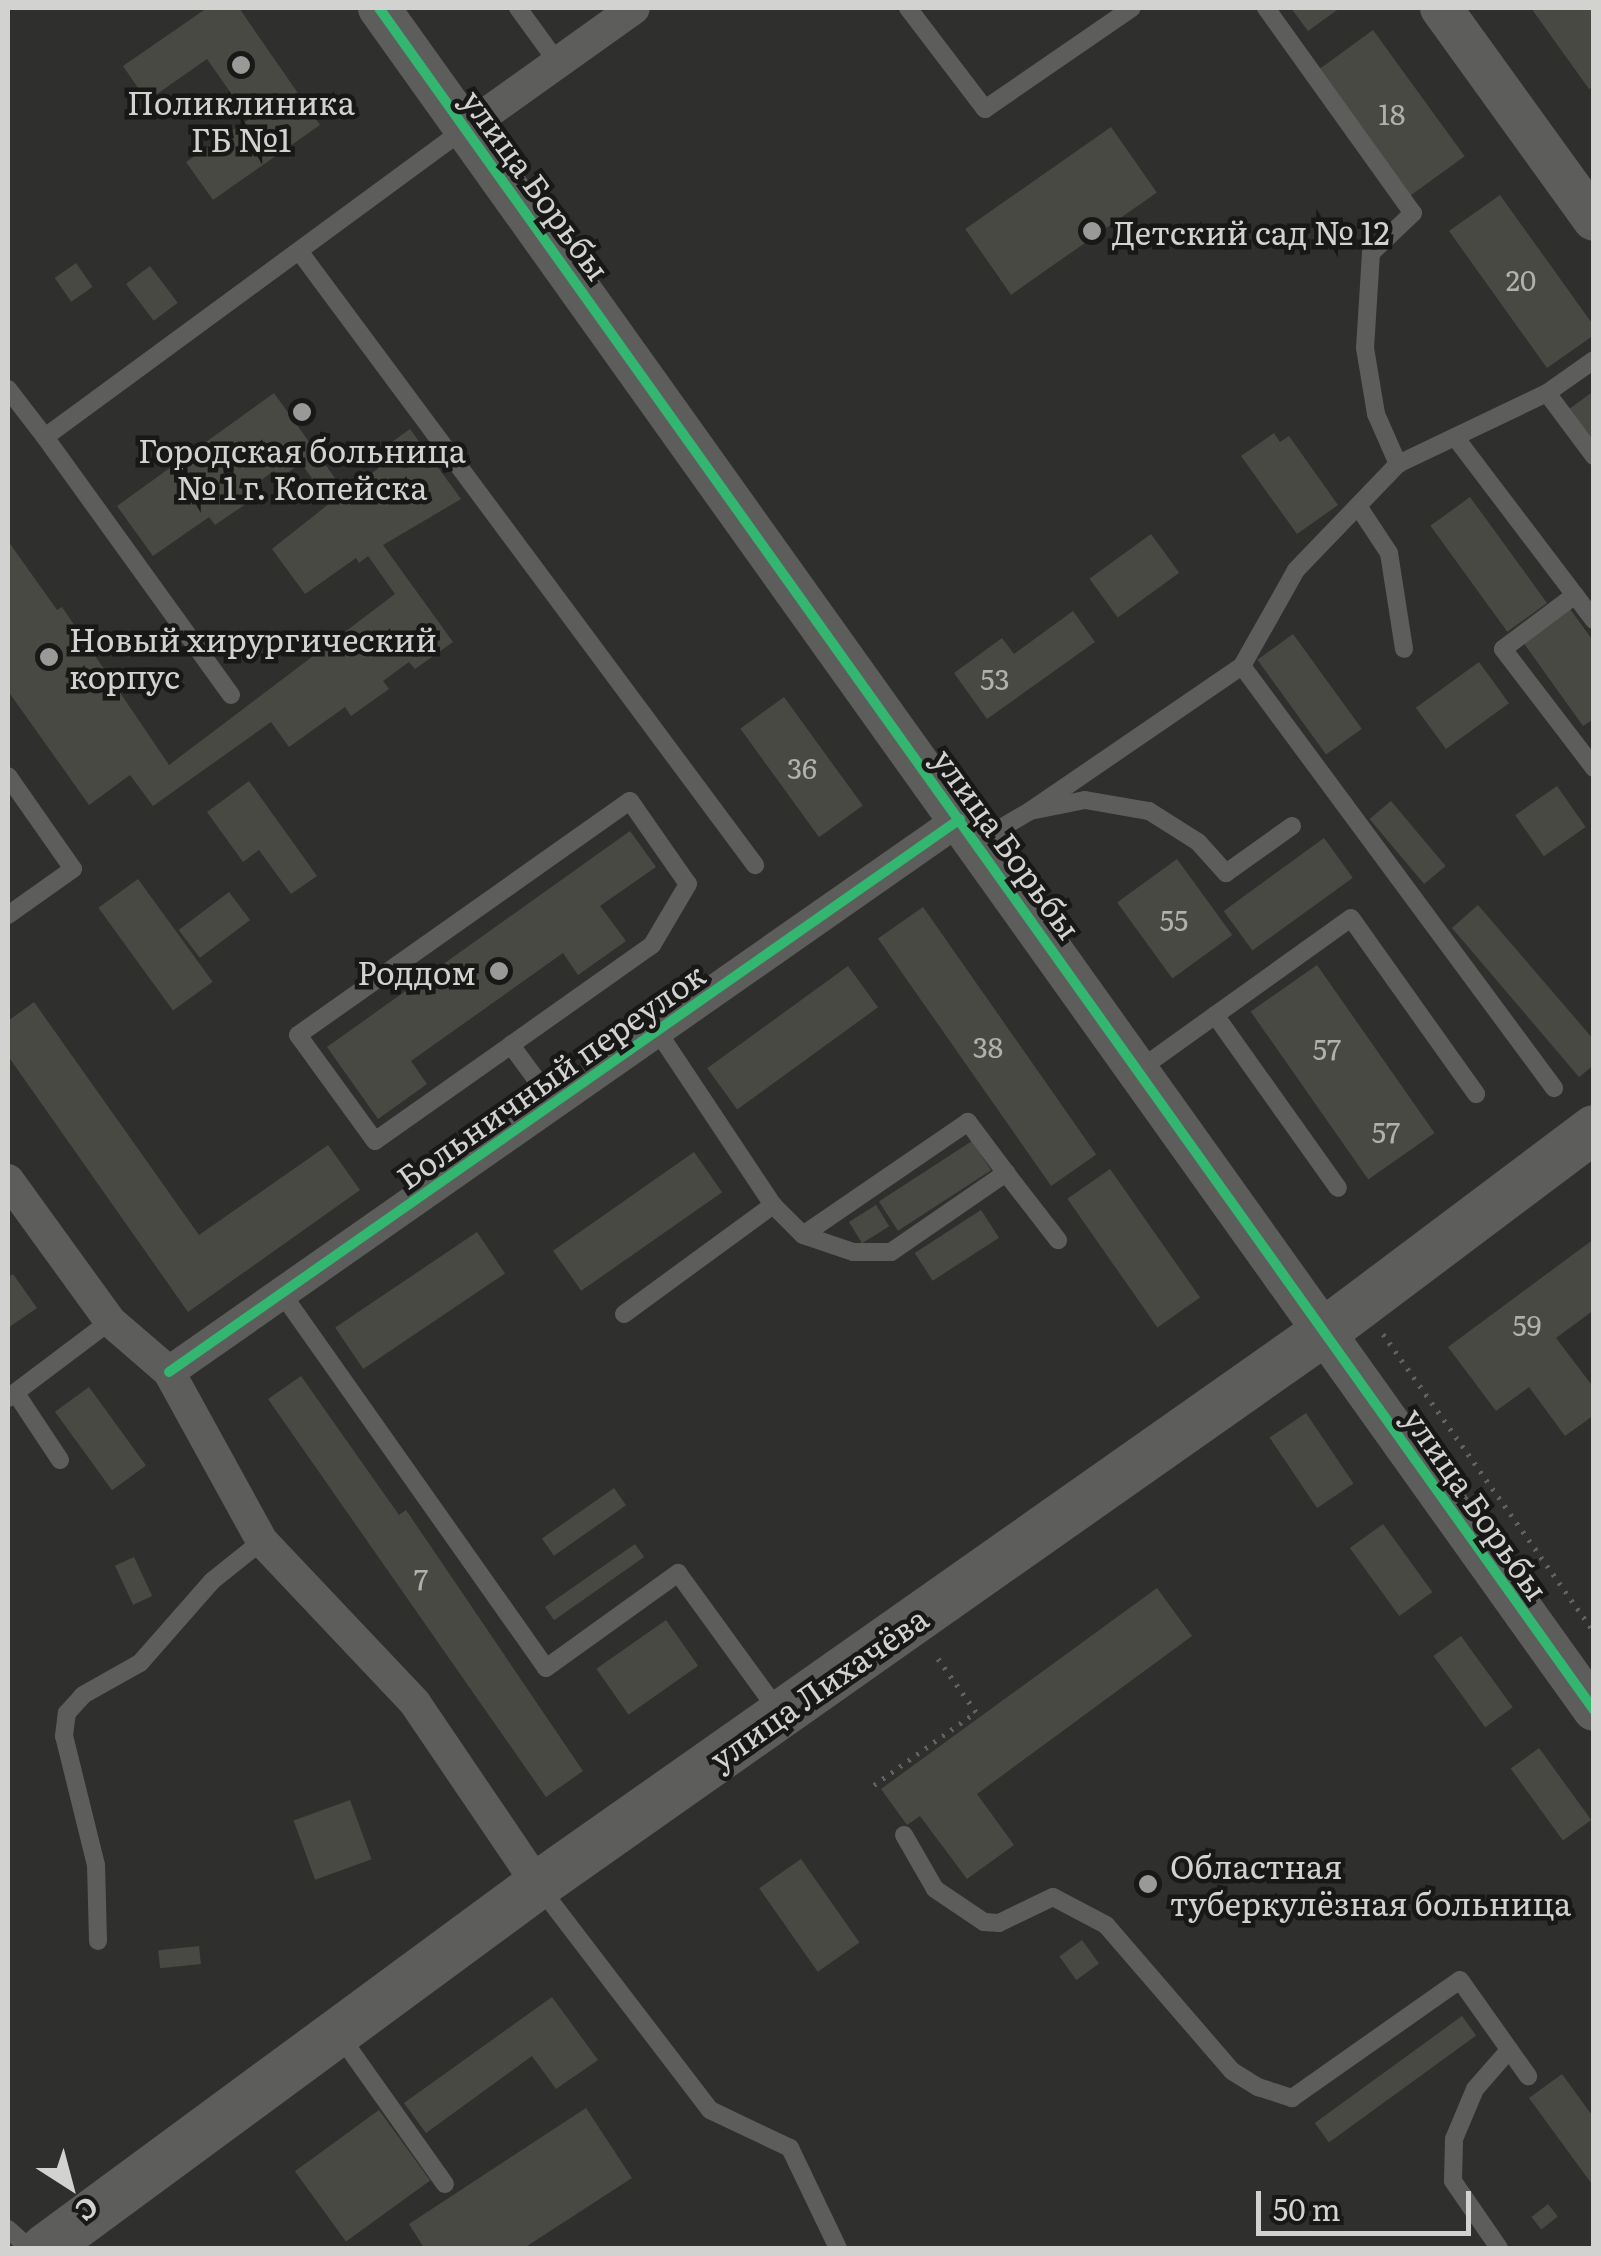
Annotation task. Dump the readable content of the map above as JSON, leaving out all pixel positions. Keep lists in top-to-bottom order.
{
  "streets": {
    "main road": ["улица Лихачёва"],
    "street": ["улица Борьбы", "Больничный переулок"]
  },
  "crossings": [
    ["улица Борьбы", "Больничный переулок"],
    ["улица Борьбы", "улица Лихачёва"]
  ],
  "places": [
    "Поликлиника ГБ №1",
    "Детский сад № 12",
    "Городская больница № 1 г. Копейска",
    "Новый хирургический корпус",
    "Роддом",
    "Областная туберкулёзная больница"
  ],
  "house_numbers": [
    "18",
    "20",
    "53",
    "36",
    "55",
    "38",
    "57",
    "57",
    "59",
    "7"
  ],
  "scale_bar": "50 m",
  "north": "bottom right"
}
